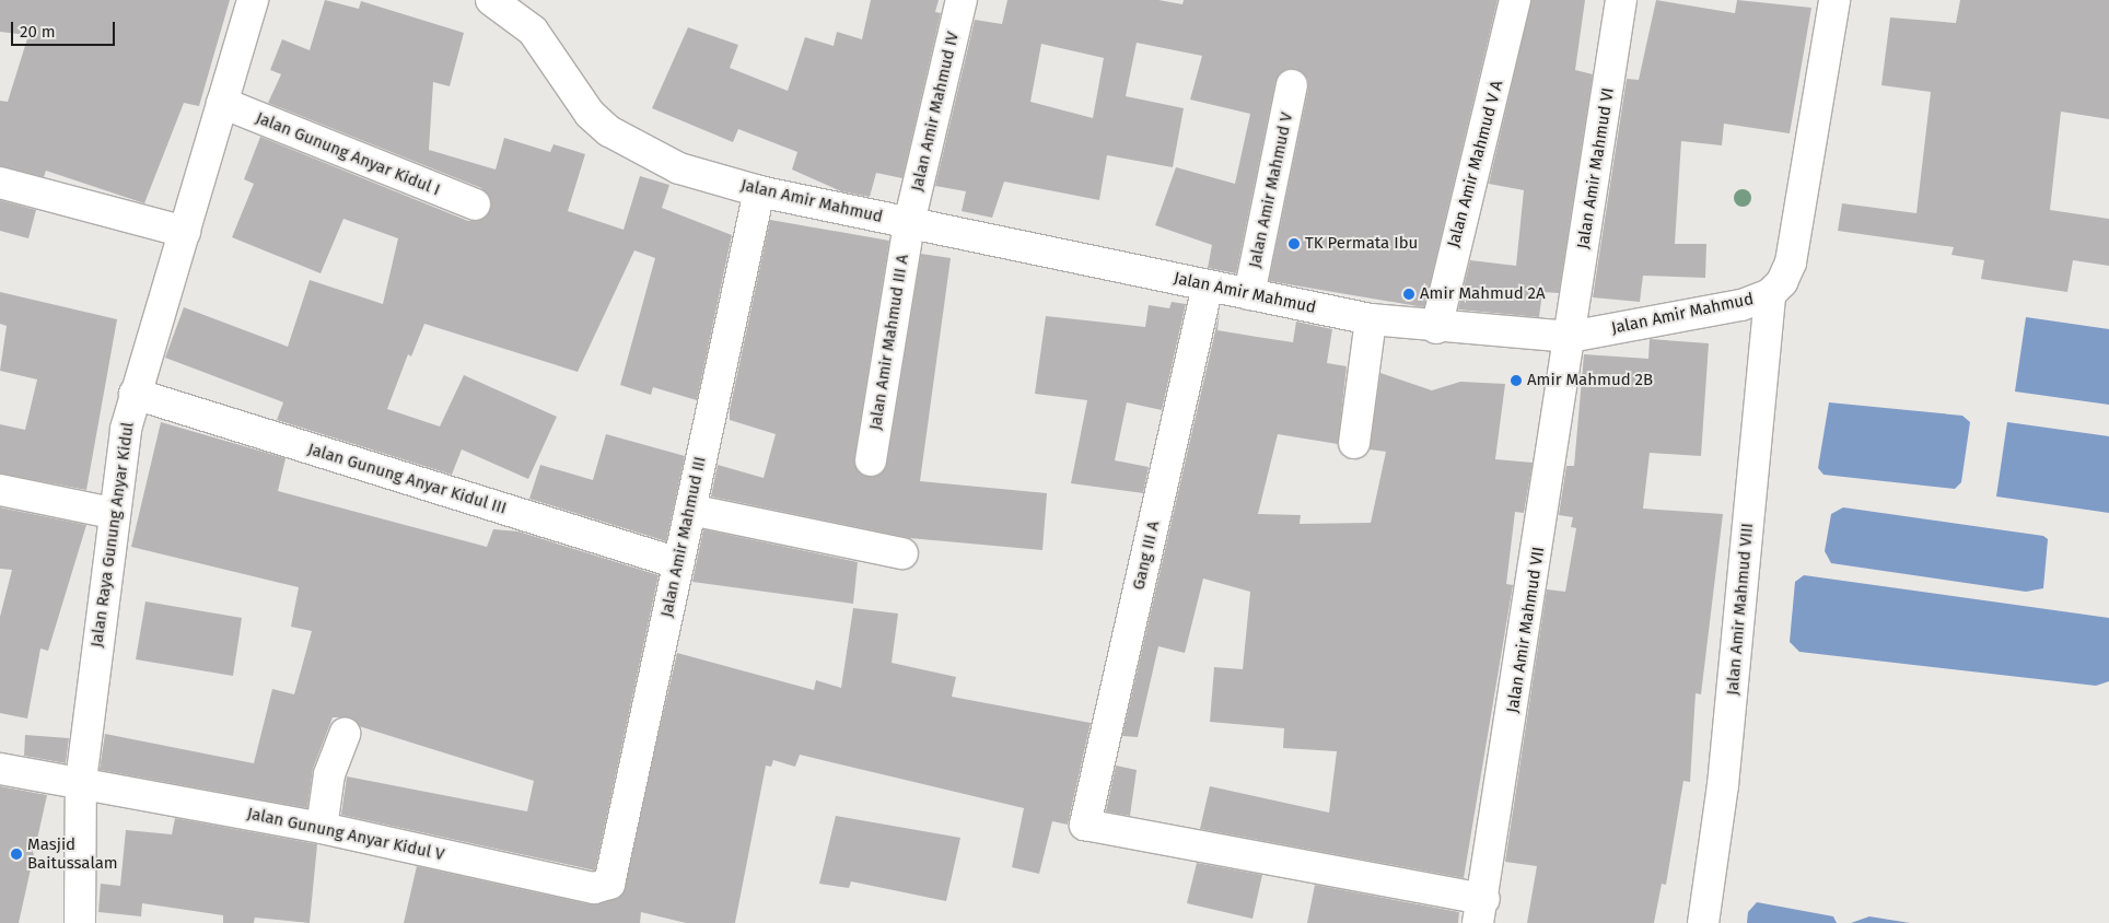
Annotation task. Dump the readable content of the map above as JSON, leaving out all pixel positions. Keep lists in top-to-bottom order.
{
  "streets": {
    "street": [
      "Jalan Amir Mahmud IV",
      "Jalan Gunung Anyar Kidul I",
      "Jalan Amir Mahmud V A",
      "Jalan Amir Mahmud VI",
      "Jalan Amir Mahmud V",
      "Jalan Amir Mahmud",
      "Jalan Amir Mahmud III A",
      "Jalan Gunung Anyar Kidul III",
      "Jalan Raya Gunung Anyar Kidul",
      "Jalan Amir Mahmud III",
      "Gang III A",
      "Jalan Amir Mahmud VIII",
      "Jalan Amir Mahmud VII",
      "Jalan Gunung Anyar Kidul V"
    ]
  },
  "crossings": [
    ["Jalan Amir Mahmud IV", "Jalan Amir Mahmud"],
    ["Jalan Amir Mahmud IV", "Jalan Amir Mahmud III A"],
    ["Jalan Gunung Anyar Kidul I", "Jalan Raya Gunung Anyar Kidul"],
    ["Jalan Amir Mahmud V A", "Jalan Amir Mahmud"],
    ["Jalan Amir Mahmud VI", "Jalan Amir Mahmud"],
    ["Jalan Amir Mahmud VI", "Jalan Amir Mahmud VII"],
    ["Jalan Amir Mahmud V", "Jalan Amir Mahmud"],
    ["Jalan Amir Mahmud", "Jalan Amir Mahmud III A"],
    ["Jalan Amir Mahmud", "Jalan Amir Mahmud III"],
    ["Jalan Amir Mahmud", "Gang III A"],
    ["Jalan Amir Mahmud", "Jalan Amir Mahmud VIII"],
    ["Jalan Amir Mahmud", "Jalan Amir Mahmud VII"],
    ["Jalan Gunung Anyar Kidul III", "Jalan Raya Gunung Anyar Kidul"],
    ["Jalan Gunung Anyar Kidul III", "Jalan Amir Mahmud III"],
    ["Jalan Raya Gunung Anyar Kidul", "Jalan Gunung Anyar Kidul V"],
    ["Jalan Amir Mahmud III", "Jalan Gunung Anyar Kidul V"],
    ["Gang III A", "Jalan Amir Mahmud VII"]
  ],
  "places": [
    "TK Permata Ibu",
    "Amir Mahmud 2A",
    "Amir Mahmud 2B",
    "Masjid Baitussalam"
  ],
  "scale_bar": "20 m"
}
